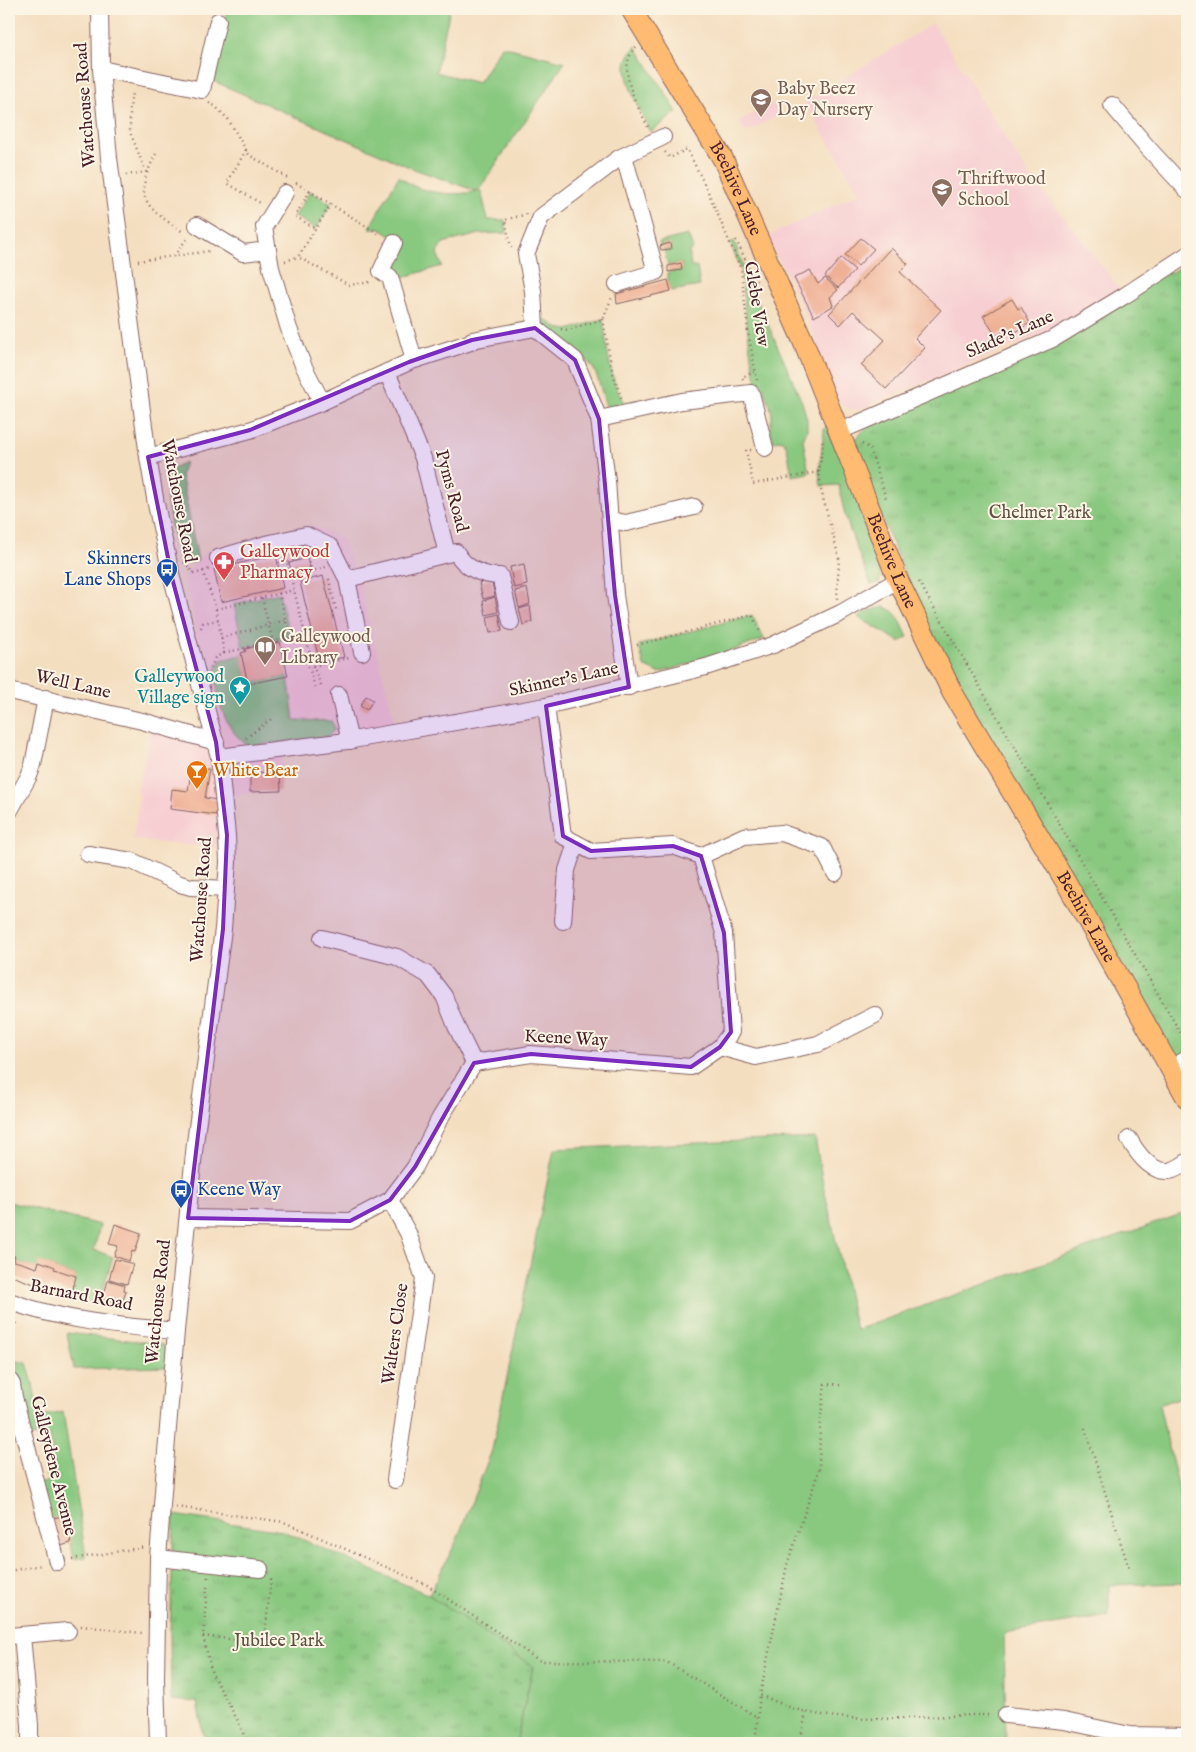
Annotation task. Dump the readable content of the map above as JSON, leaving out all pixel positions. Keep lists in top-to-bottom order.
{
  "streets": {
    "main road": ["Beehive Lane"],
    "street": [
      "Watchouse Road",
      "Slade's Lane",
      "Pyms Road",
      "Skinner's Lane",
      "Well Lane",
      "Keene Way",
      "Barnard Road",
      "Walters Close",
      "Galleydene Avenue"
    ],
    "path": ["Glebe View"]
  },
  "crossings": [
    ["Watchouse Road", "Skinner's Lane"],
    ["Watchouse Road", "Well Lane"],
    ["Watchouse Road", "Barnard Road"],
    ["Beehive Lane", "Glebe View"],
    ["Beehive Lane", "Slade's Lane"],
    ["Beehive Lane", "Skinner's Lane"],
    ["Skinner's Lane", "Well Lane"]
  ],
  "parks": ["Chelmer Park", "Jubilee Park"],
  "places": {
    "school or university": ["Baby Beez Day Nursery", "Thriftwood School"],
    "pharmacy": ["Galleywood Pharmacy"],
    "bus stop": ["Skinners Lane Shops", "Keene Way"],
    "library": ["Galleywood Library"],
    "place": ["Galleywood Village sign"],
    "bar": ["White Bear"]
  }
}
